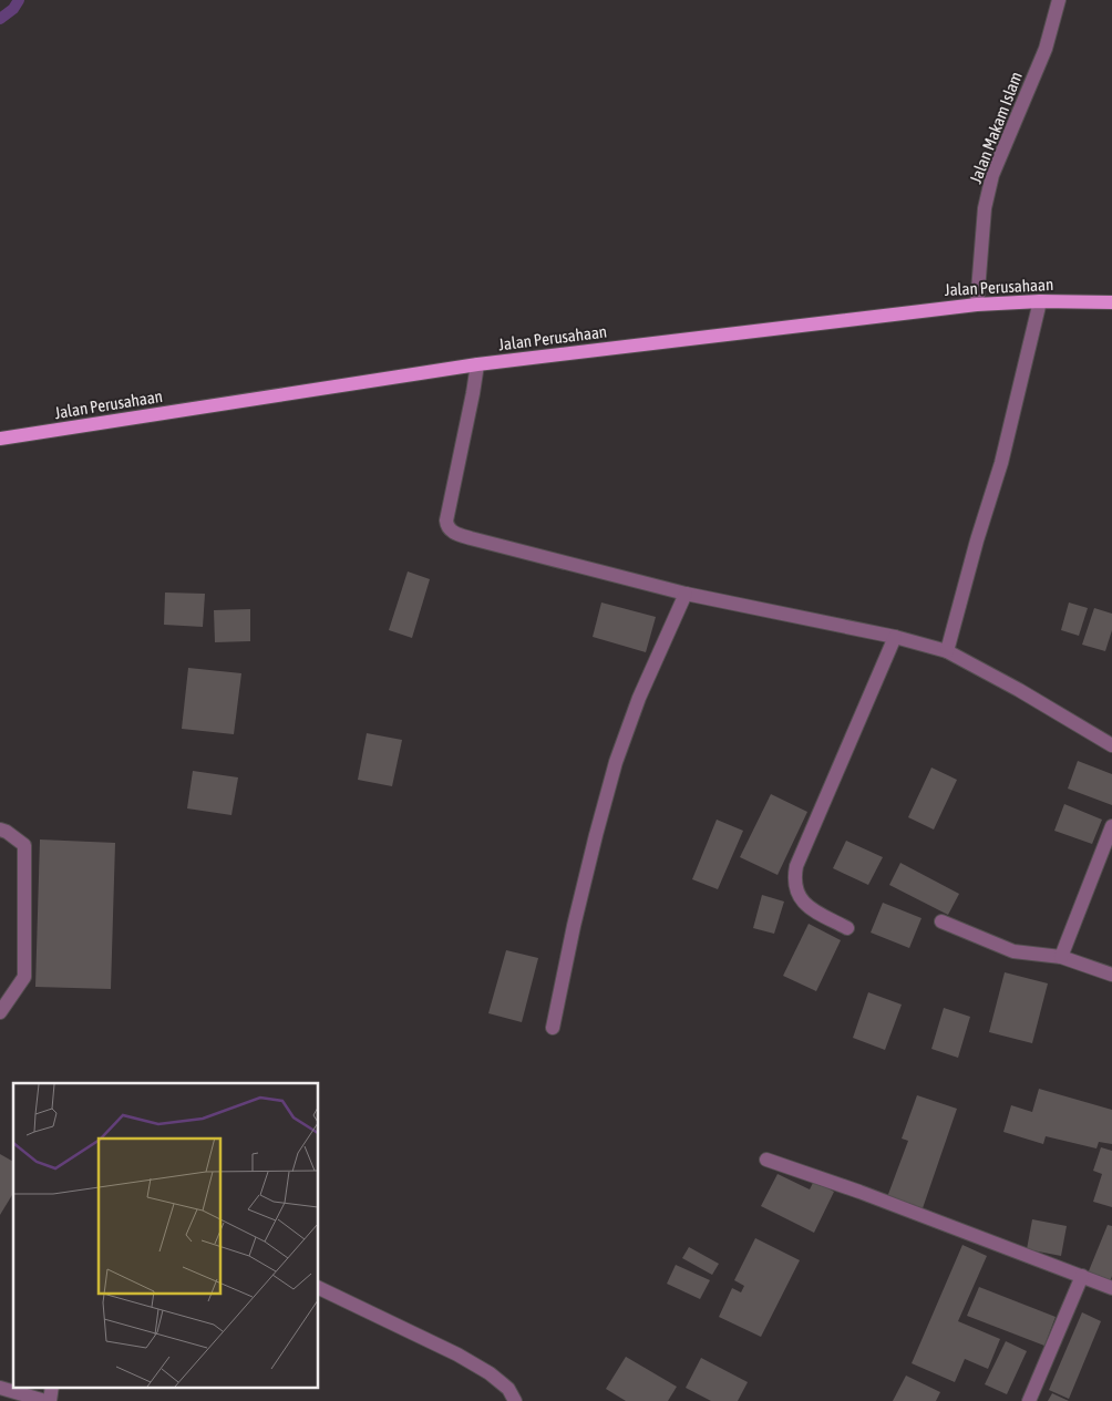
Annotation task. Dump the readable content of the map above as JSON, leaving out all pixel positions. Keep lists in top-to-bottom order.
{
  "streets": {
    "main road": ["Jalan Perusahaan"],
    "street": ["Jalan Makam Islam"]
  },
  "crossings": [
    ["Jalan Makam Islam", "Jalan Perusahaan"]
  ]
}
